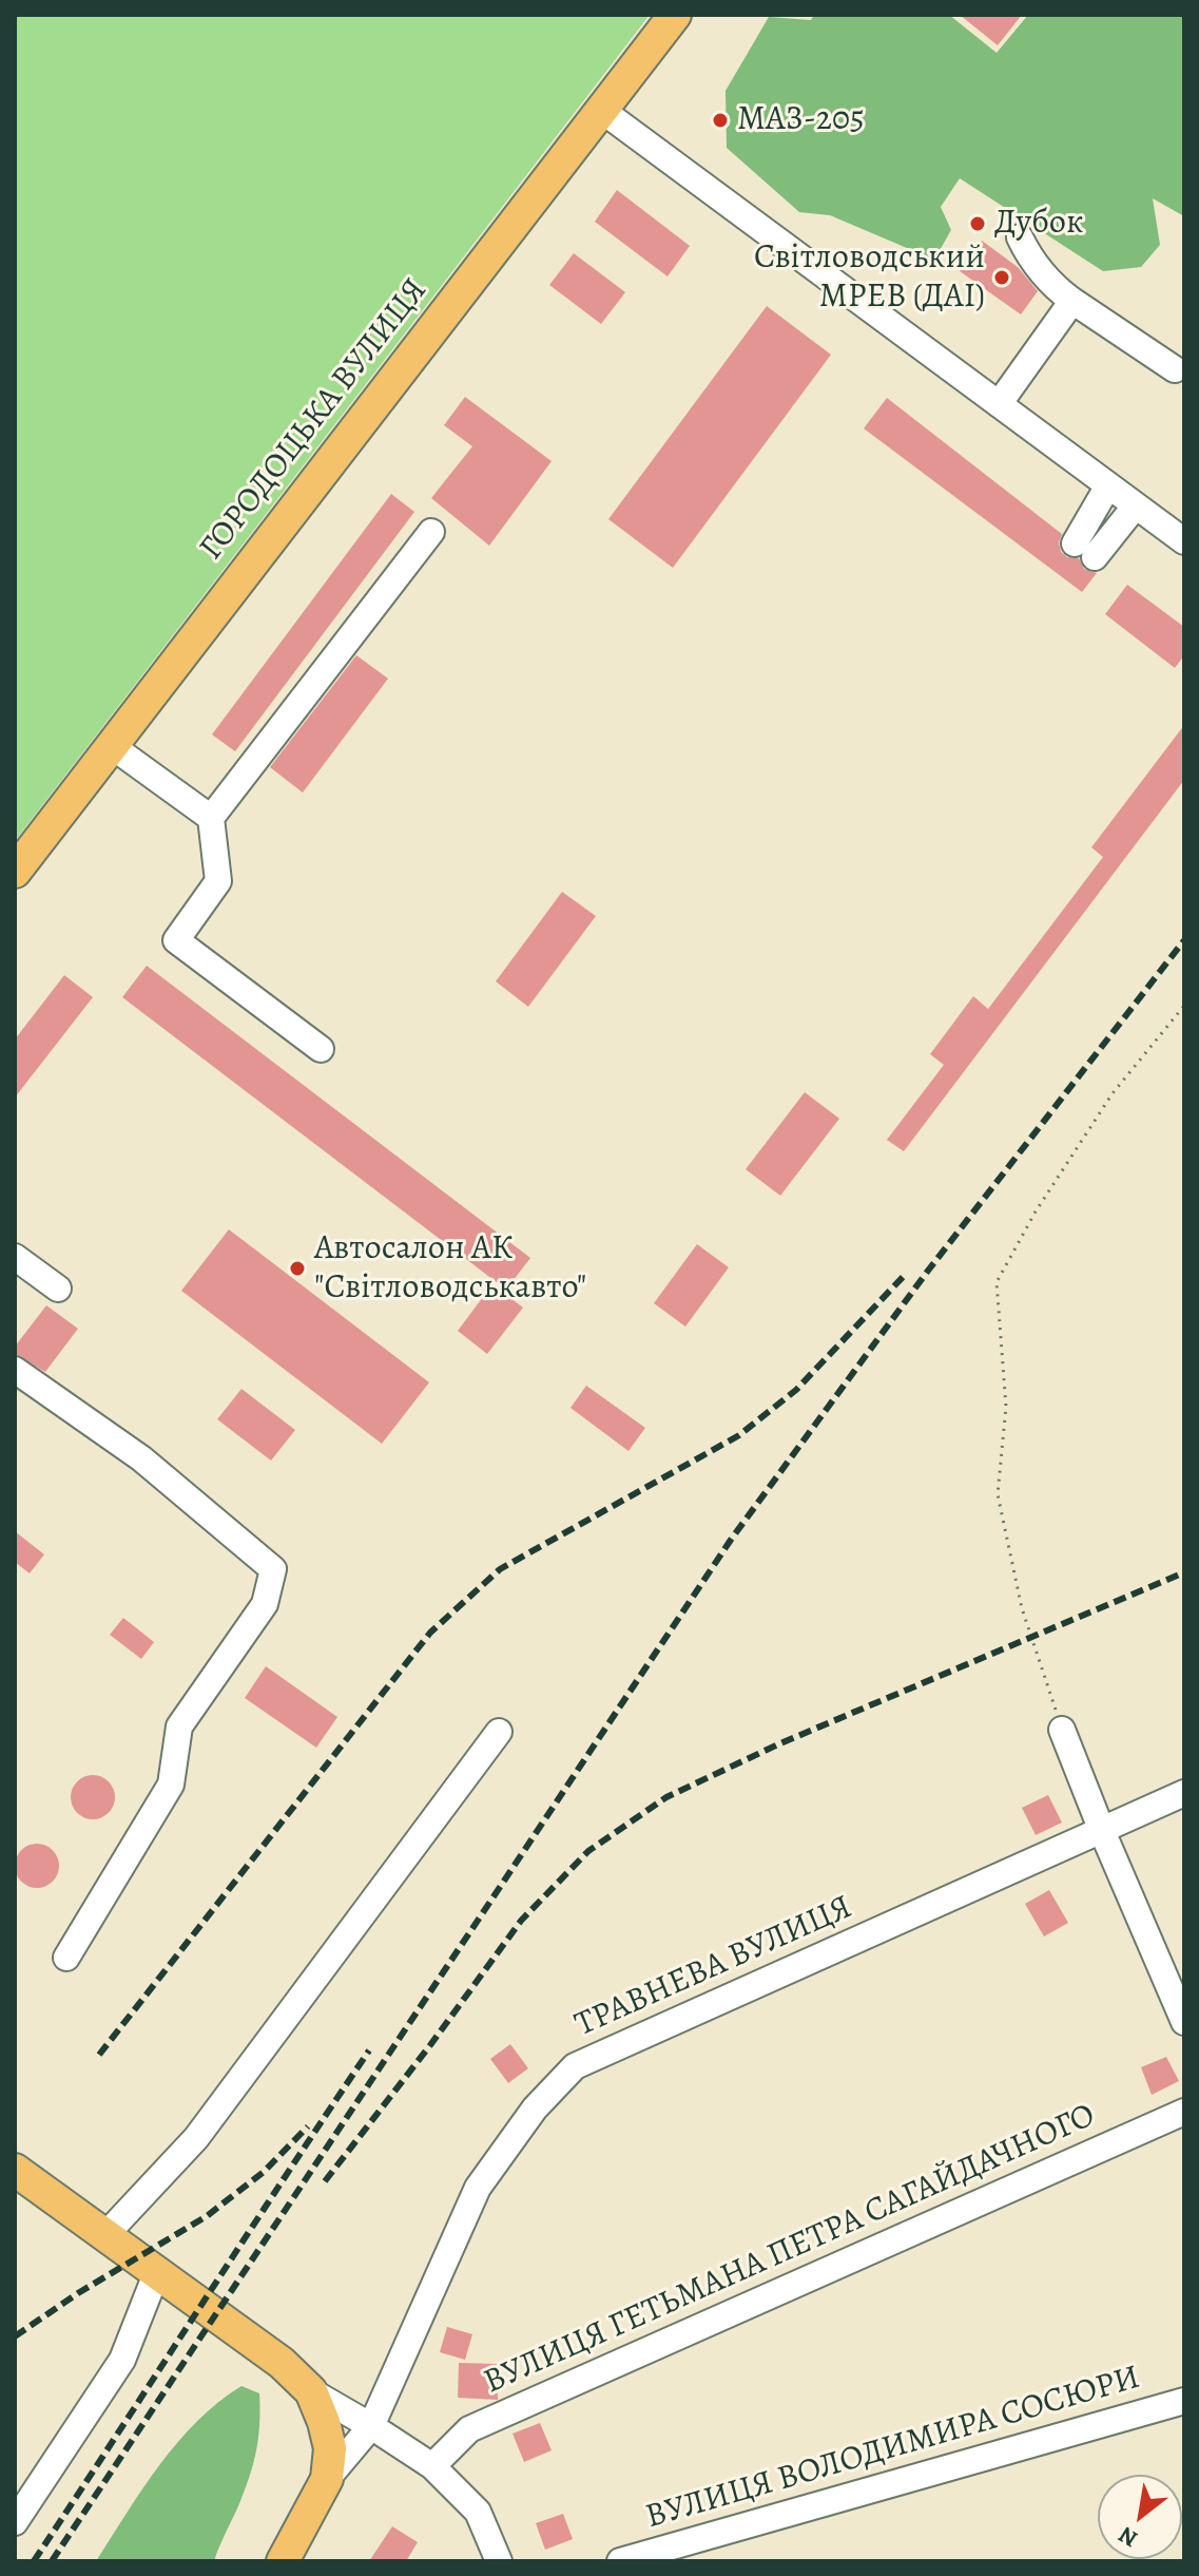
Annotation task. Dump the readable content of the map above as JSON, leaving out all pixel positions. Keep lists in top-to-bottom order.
{
  "streets": {
    "main road": ["ГОРОДОЦЬКА ВУЛИЦЯ"],
    "street": ["ТРАВНЕВА ВУЛИЦЯ", "ВУЛИЦЯ ГЕТЬМАНА ПЕТРА САГАЙДАЧНОГО", "ВУЛИЦЯ ВОЛОДИМИРА СОСЮРИ"]
  },
  "places": [
    "МАЗ-205",
    "Дубок",
    "Світловодський МРЕВ (ДАІ)",
    "Автосалон АК \"Світловодськавто\""
  ],
  "north": "bottom left"
}
